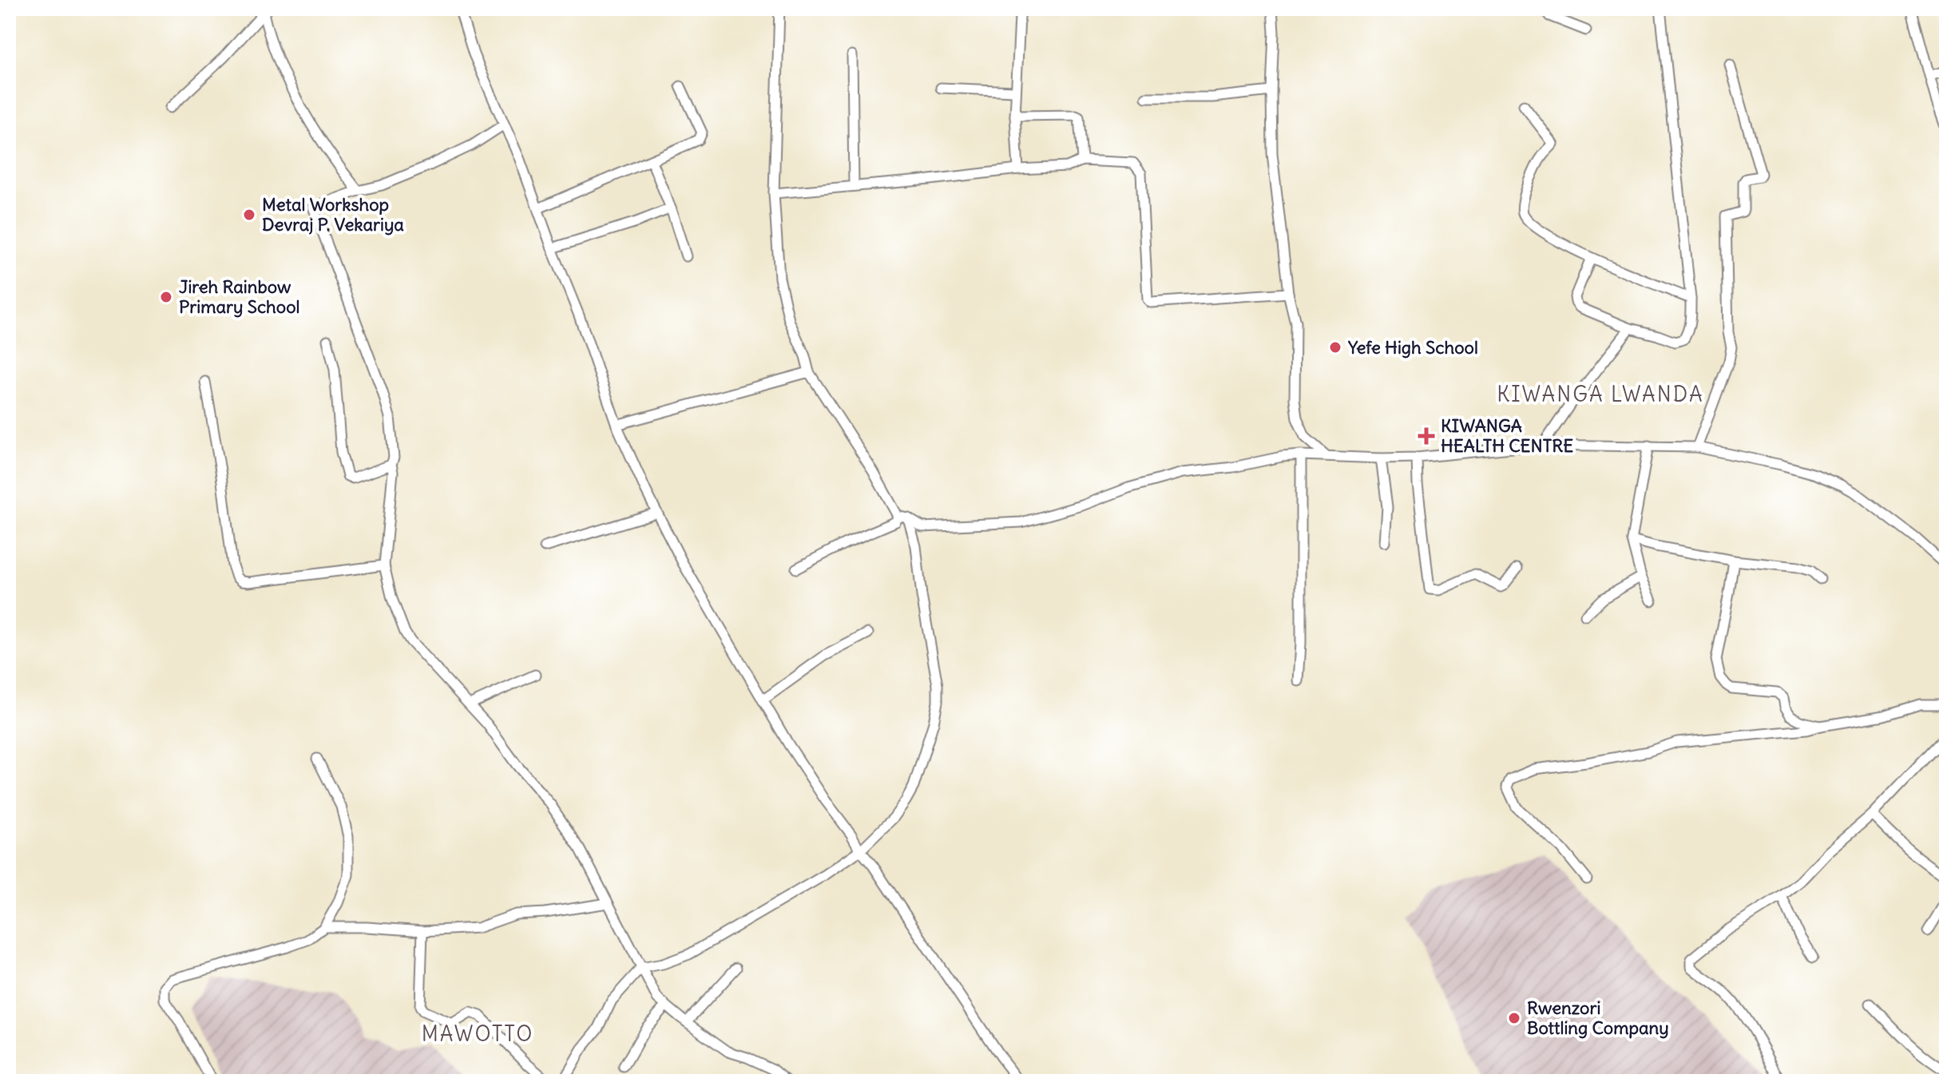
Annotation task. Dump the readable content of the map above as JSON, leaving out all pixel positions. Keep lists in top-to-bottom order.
{
  "districts": ["KIWANGA LWANDA", "MAWOTTO"],
  "places": {
    "other": [
      "Metal Workshop Devraj P. Vekariya",
      "Jireh Rainbow Primary School",
      "Yefe High School",
      "Rwenzori Bottling Company"
    ],
    "health": ["KIWANGA HEALTH CENTRE"]
  }
}
